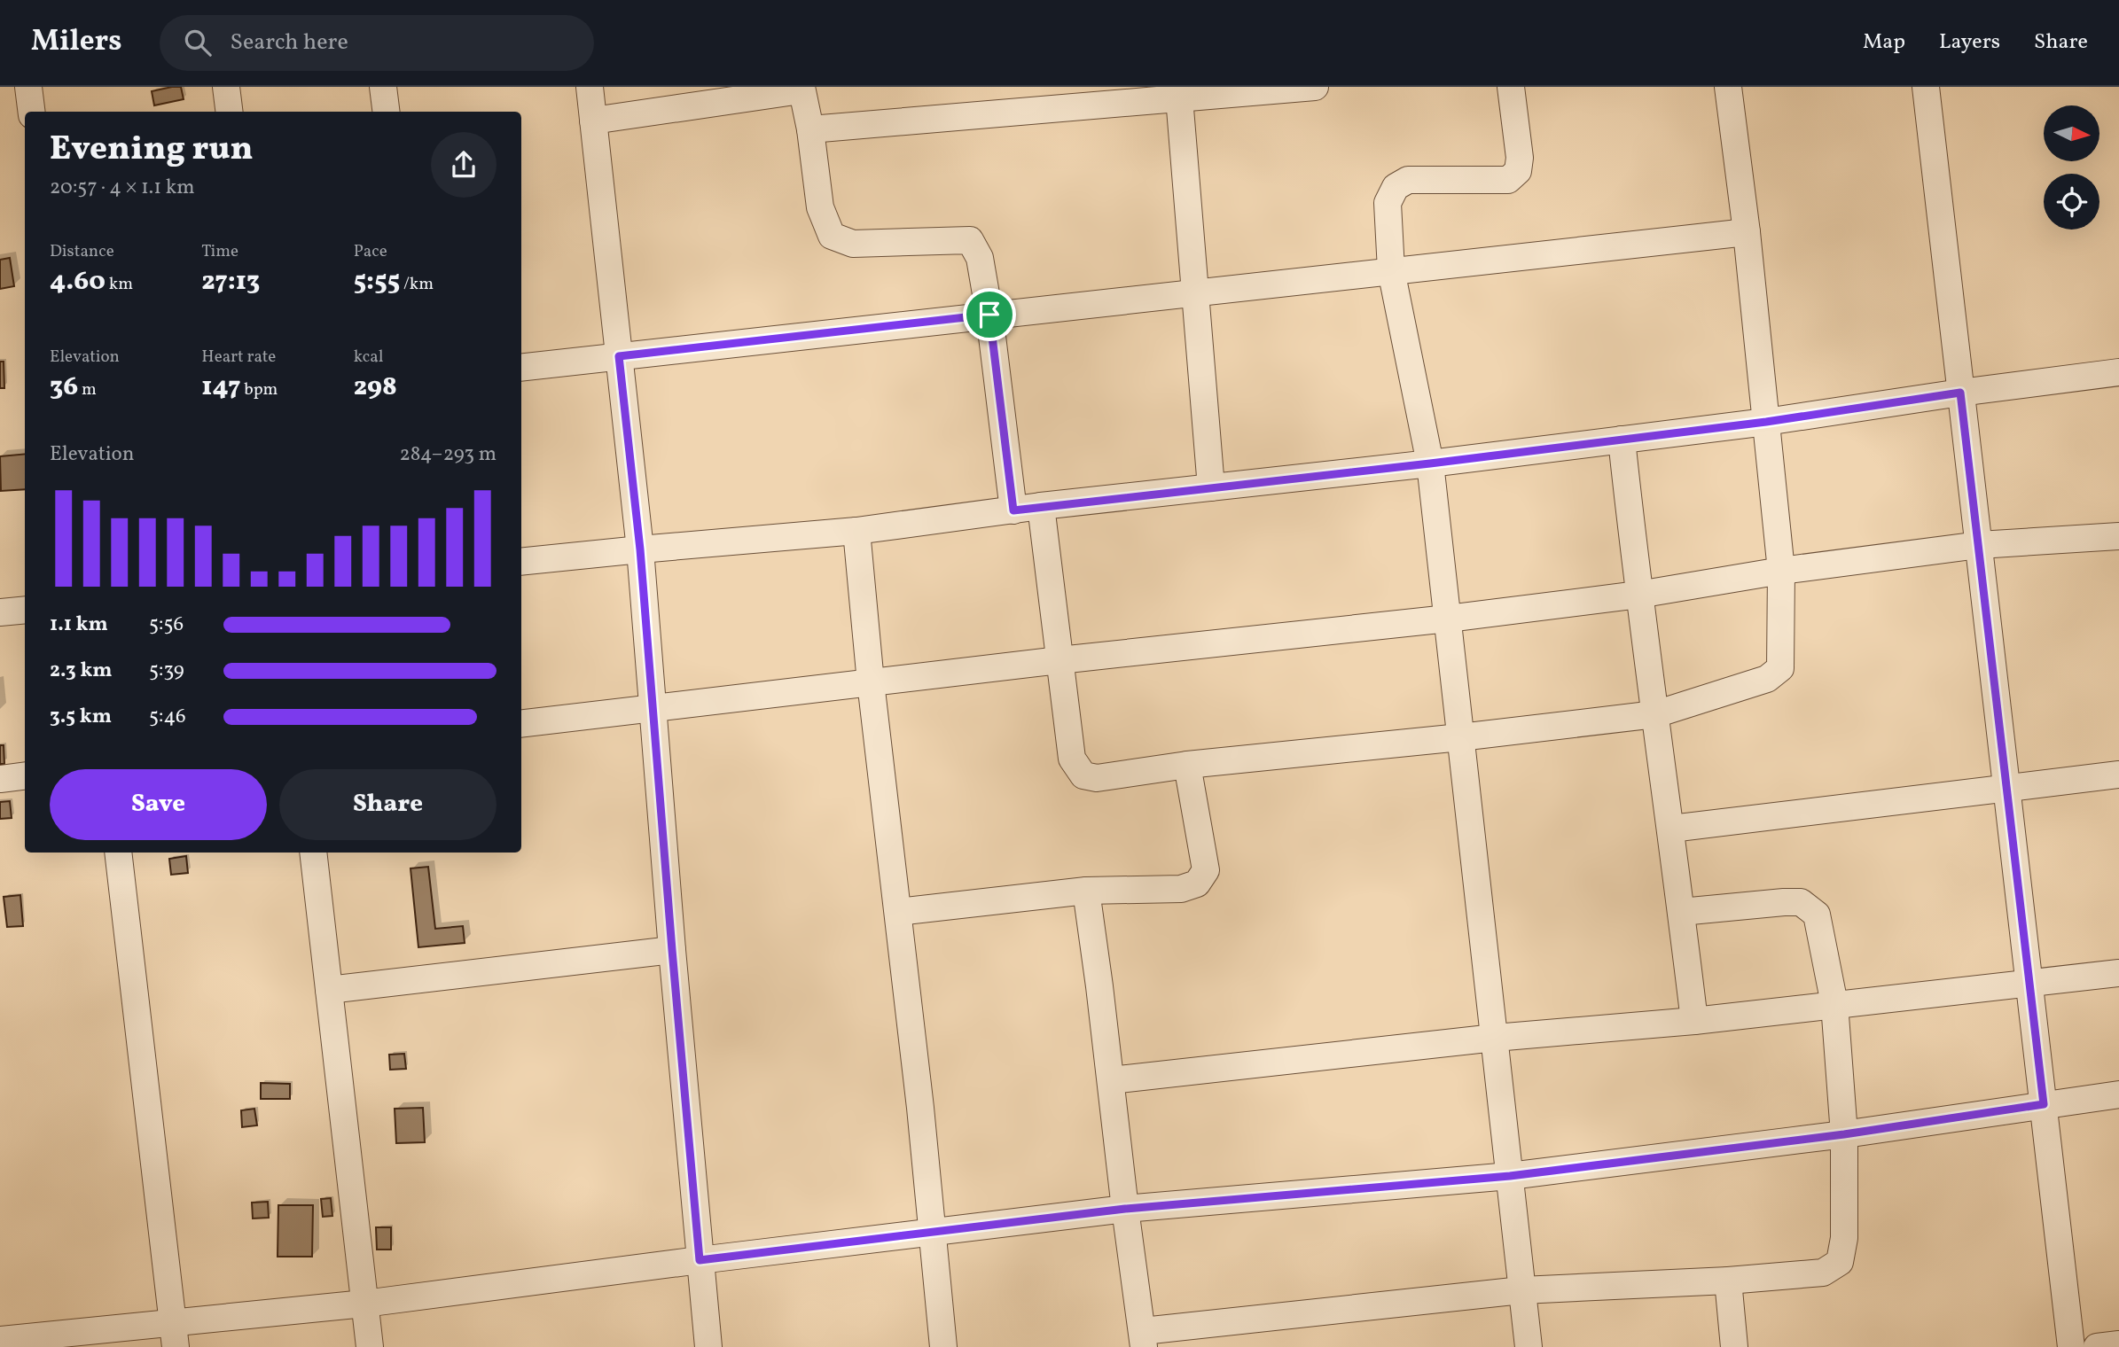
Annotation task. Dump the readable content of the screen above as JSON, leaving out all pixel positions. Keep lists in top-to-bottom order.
{
  "north": "right",
  "page": {
    "header": "Milers",
    "search": "Search here",
    "nav": ["Map", "Layers", "Share"],
    "heading": ["Evening run", "20:57 · 4 × 1.1 km"],
    "stats": [
      ["Distance", "4.60 km"],
      ["Time", "27:13"],
      ["Pace", "5:55 /km"],
      ["Elevation", "36 m"],
      ["Heart rate", "147 bpm"],
      ["kcal", "298"]
    ],
    "chart": ["Elevation", "284–293 m"],
    "list": [
      {
        "name": "1.1 km",
        "note": "5:56"
      },
      {
        "name": "2.3 km",
        "note": "5:39"
      },
      {
        "name": "3.5 km",
        "note": "5:46"
      }
    ],
    "buttons": ["Save", "Share"]
  }
}
